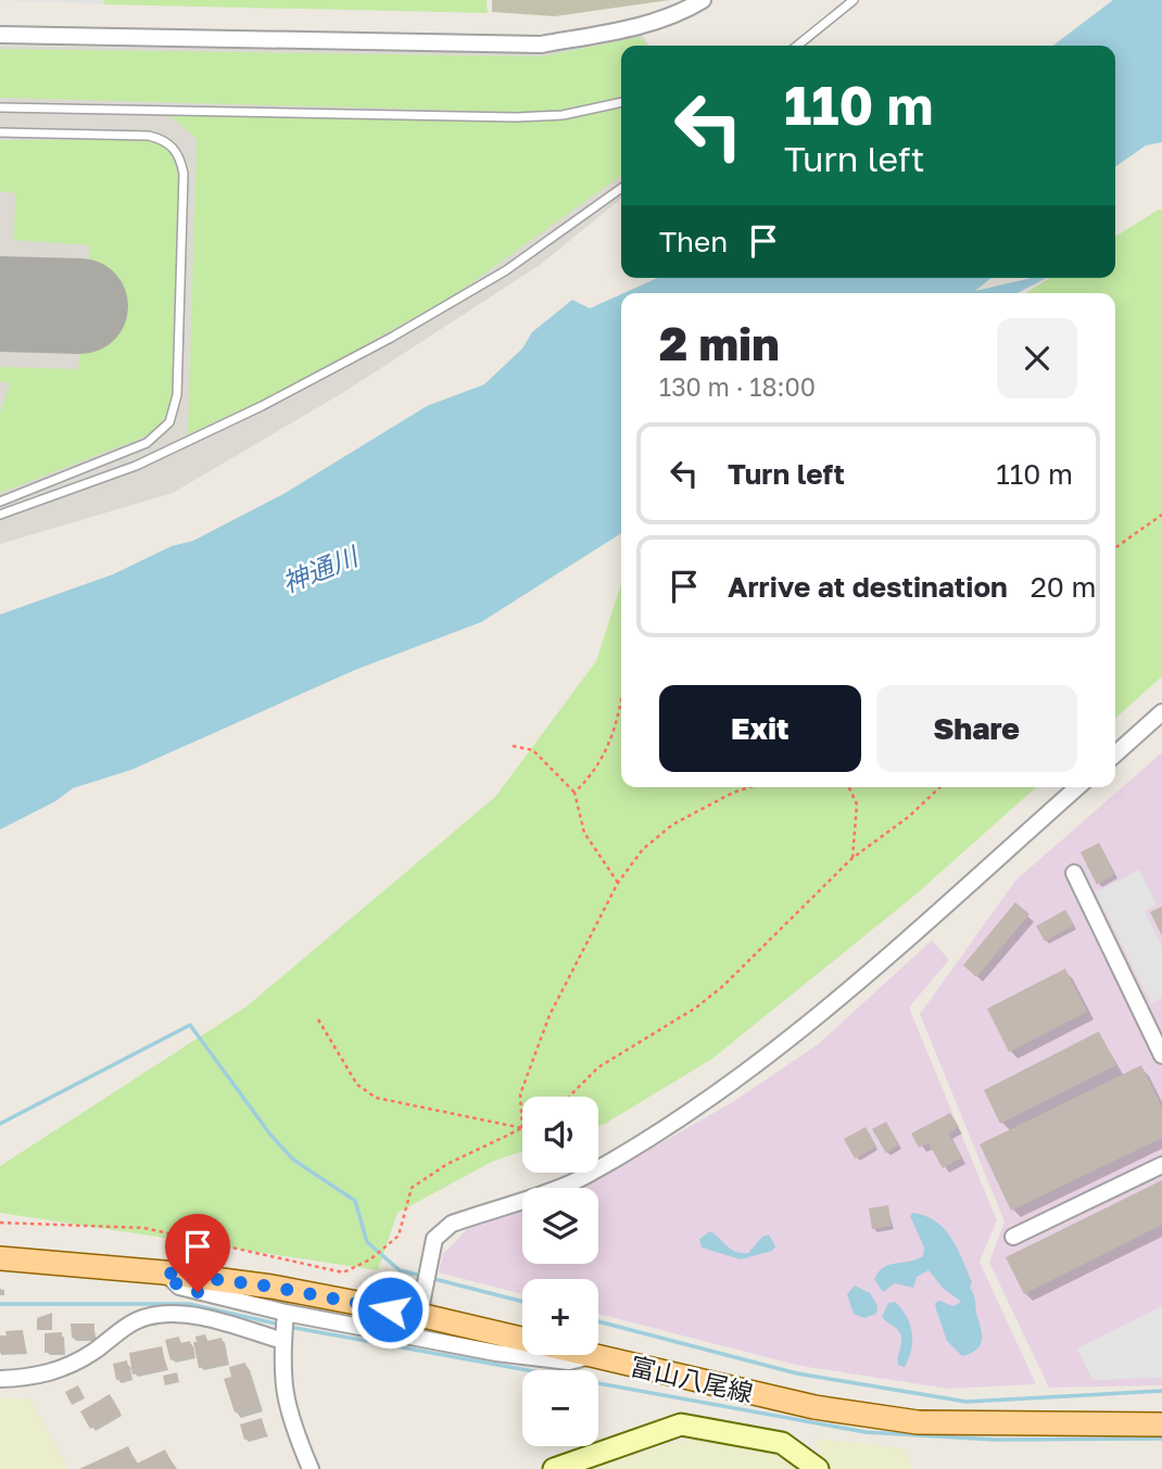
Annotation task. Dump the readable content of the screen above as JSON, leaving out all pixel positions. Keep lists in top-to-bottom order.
{
  "streets": {
    "main road": ["富山八尾線"]
  },
  "water": ["神通川"],
  "page": {
    "turn": ["110 m", "Turn left"],
    "then": "Then",
    "heading": ["2 min", "130 m · 18:00"],
    "list": [
      {
        "name": "Turn left",
        "value": "110 m"
      },
      {
        "name": "Arrive at destination",
        "value": "20 m"
      }
    ],
    "buttons": ["Exit", "Share"],
    "map_buttons": ["+", "−"]
  }
}
